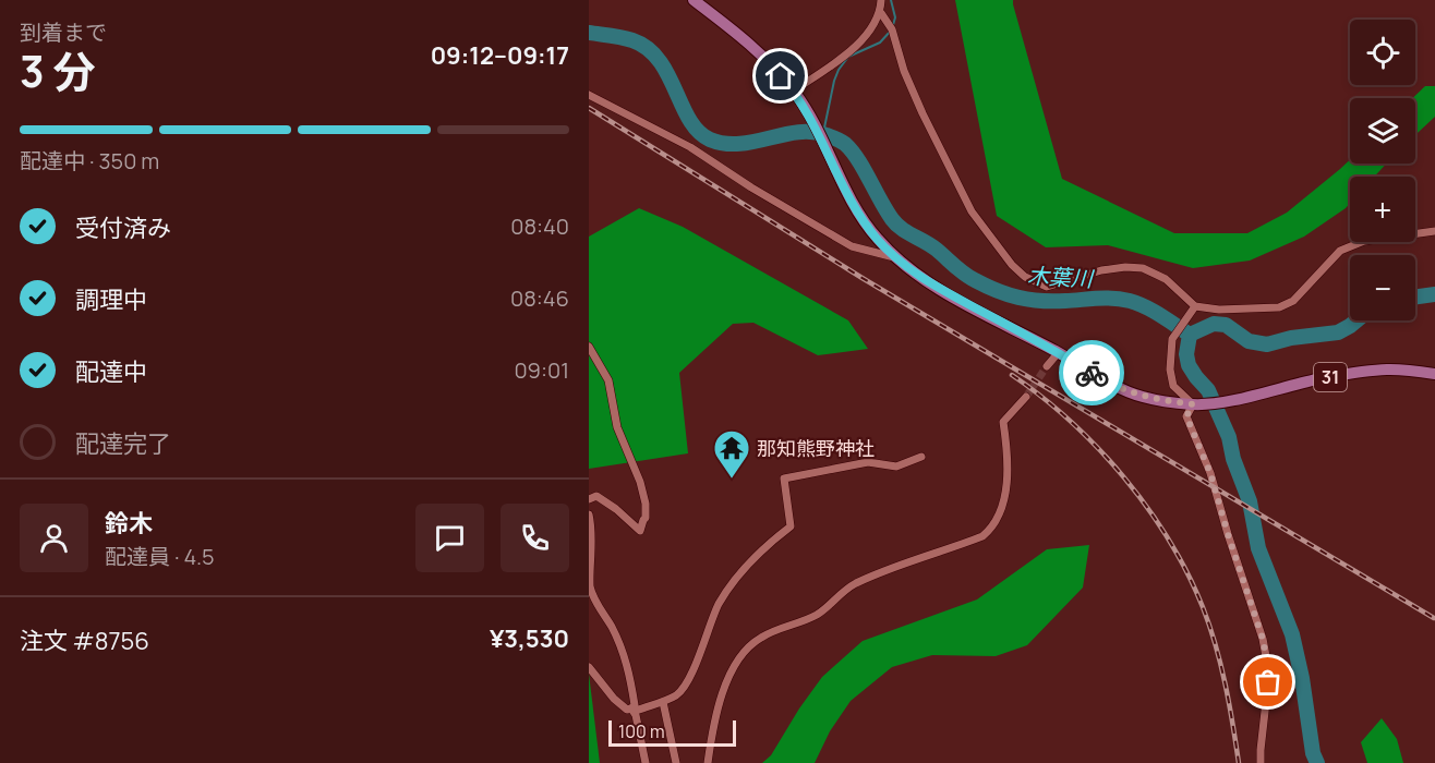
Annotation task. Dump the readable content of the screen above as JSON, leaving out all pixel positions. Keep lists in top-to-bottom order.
{
  "streets": {
    "main road": ["31"]
  },
  "water": ["木葉川"],
  "places": {
    "temple": ["那知熊野神社"]
  },
  "scale_bar": "100 m",
  "page": {
    "heading": ["3 分", "到着まで", "09:12–09:17"],
    "panel": [
      "鈴木",
      "配達員 · 4.5",
      "注文 #8756",
      "¥3,530"
    ],
    "map_buttons": ["+", "−"],
    "bar": "配達中 · 350 m",
    "list": [
      ["受付済み", "08:40"],
      ["調理中", "08:46"],
      ["配達中", "09:01"],
      "配達完了"
    ],
    "scale": "100 m"
  }
}
